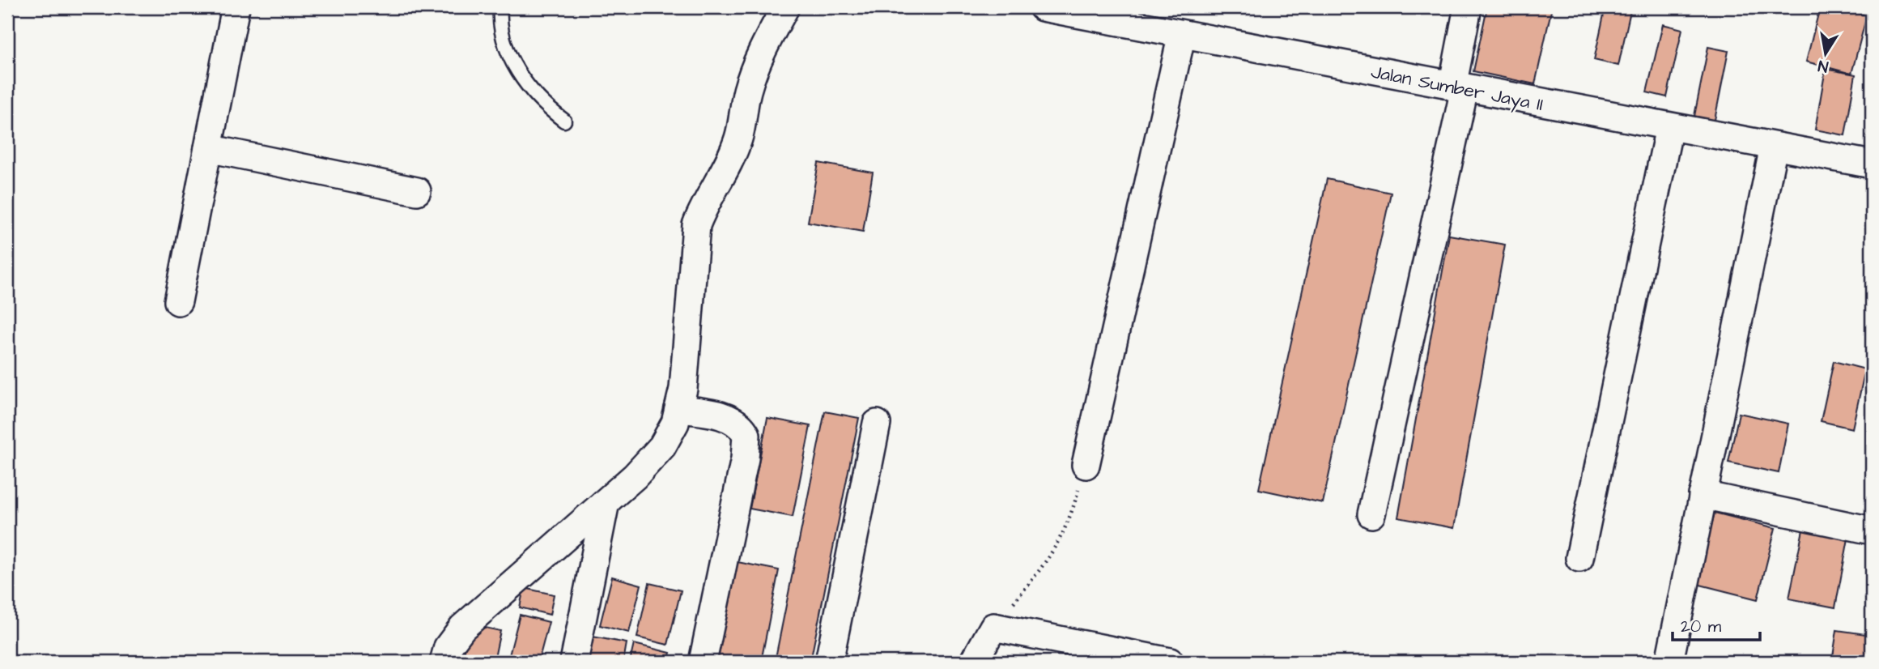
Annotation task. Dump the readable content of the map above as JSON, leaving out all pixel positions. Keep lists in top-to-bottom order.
{
  "streets": {
    "street": ["Jalan Sumber Jaya II"]
  },
  "scale_bar": "20 m",
  "north": "bottom"
}
